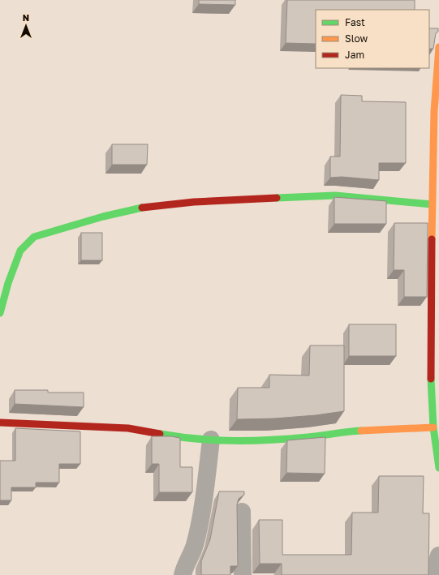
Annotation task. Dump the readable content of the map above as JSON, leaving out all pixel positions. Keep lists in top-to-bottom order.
{
  "legend": ["Fast", "Slow", "Jam"],
  "north": "top"
}
